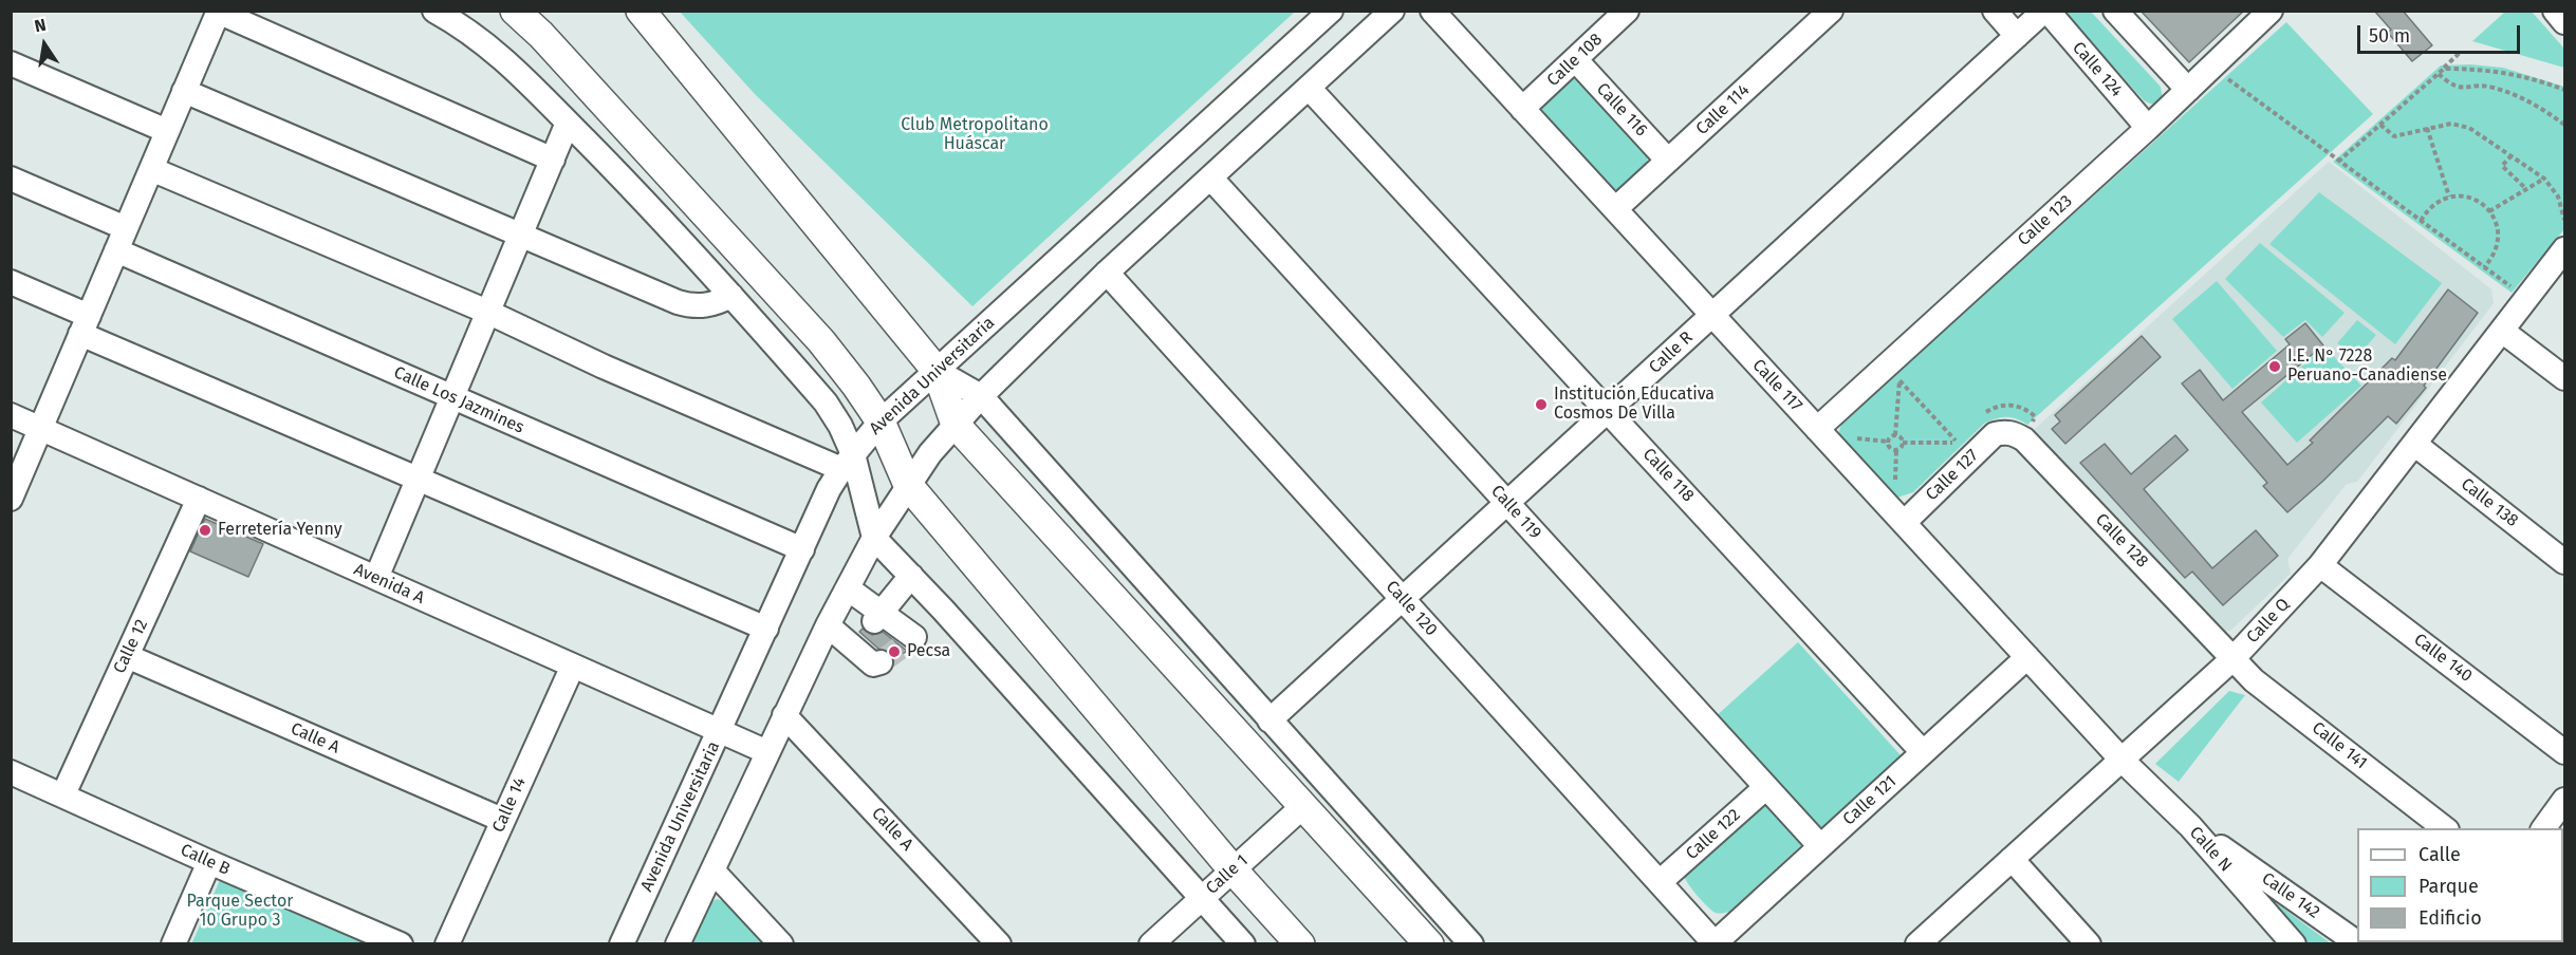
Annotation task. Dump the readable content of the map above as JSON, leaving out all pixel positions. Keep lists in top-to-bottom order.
{
  "streets": {
    "street": [
      "Calle 108",
      "Calle 124",
      "Calle 116",
      "Calle 114",
      "Calle 123",
      "Calle R",
      "Avenida Universitaria",
      "Calle 117",
      "Calle Los Jazmines",
      "Calle 118",
      "Calle 127",
      "Calle 138",
      "Calle 119",
      "Calle 128",
      "Avenida A",
      "Calle 120",
      "Calle Q",
      "Calle 12",
      "Calle 140",
      "Calle A",
      "Calle 141",
      "Calle 121",
      "Calle 14",
      "Calle 122",
      "Calle N",
      "Calle B",
      "Calle 1",
      "Calle 142"
    ]
  },
  "crossings": [
    ["Calle 108", "Calle 116"],
    ["Calle 108", "Calle 117"],
    ["Calle 124", "Calle 123"],
    ["Calle 124", "Calle R"],
    ["Calle 116", "Calle 114"],
    ["Calle 114", "Calle 117"],
    ["Calle 123", "Calle 117"],
    ["Calle R", "Calle 117"],
    ["Calle R", "Calle 118"],
    ["Calle R", "Calle 119"],
    ["Calle R", "Calle 120"],
    ["Avenida Universitaria", "Calle Los Jazmines"],
    ["Avenida Universitaria", "Avenida A"],
    ["Calle 117", "Calle 127"],
    ["Calle 117", "Calle Q"],
    ["Calle 117", "Calle 121"],
    ["Calle 117", "Calle N"],
    ["Calle 118", "Calle 121"],
    ["Calle 127", "Calle 128"],
    ["Calle 138", "Calle Q"],
    ["Calle 119", "Calle 121"],
    ["Calle 119", "Calle 122"],
    ["Calle 128", "Calle Q"],
    ["Calle 128", "Calle 141"],
    ["Avenida A", "Calle 12"],
    ["Avenida A", "Calle 14"],
    ["Calle 120", "Calle 121"],
    ["Calle 120", "Calle 122"],
    ["Calle Q", "Calle 140"],
    ["Calle Q", "Calle 141"],
    ["Calle Q", "Calle N"],
    ["Calle 12", "Calle A"],
    ["Calle 12", "Calle B"],
    ["Calle A", "Calle 14"],
    ["Calle N", "Calle 142"]
  ],
  "parks": ["Club Metropolitano Huáscar", "Parque Sector 10 Grupo 3"],
  "places": [
    "I.E. N° 7228 Peruano-Canadiense",
    "Institución Educativa Cosmos De Villa",
    "Ferretería Yenny",
    "Pecsa"
  ],
  "legend": ["Calle", "Parque", "Edificio"],
  "scale_bar": "50 m",
  "north": "top"
}
